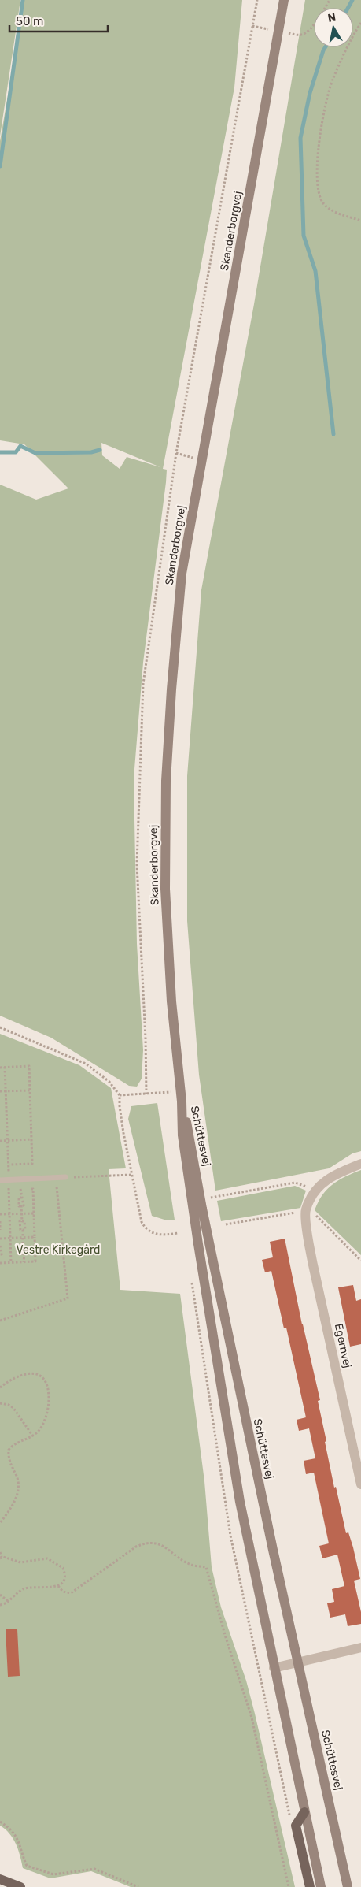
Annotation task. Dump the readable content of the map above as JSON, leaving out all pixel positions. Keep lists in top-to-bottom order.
{
  "streets": {
    "main road": ["Skanderborgvej", "Schüttesvej"],
    "street": ["Egernvej"]
  },
  "crossings": [
    ["Skanderborgvej", "Schüttesvej"]
  ],
  "parks": ["Vestre Kirkegård"],
  "scale_bar": "50 m",
  "north": "top"
}
